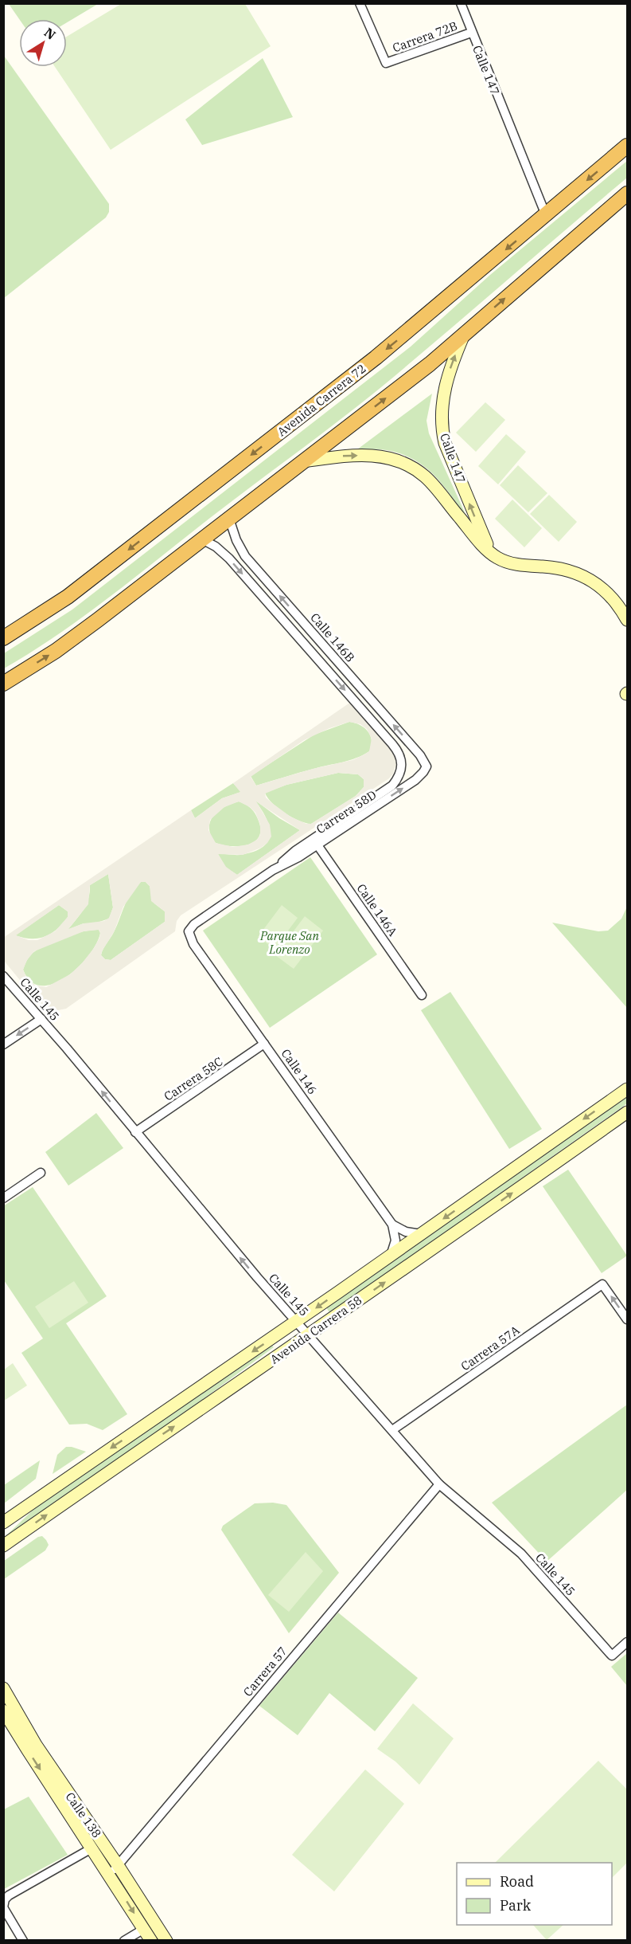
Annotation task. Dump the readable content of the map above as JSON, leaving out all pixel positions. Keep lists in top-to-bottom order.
{
  "streets": {
    "highway": ["Avenida Carrera 72"],
    "main road": ["Calle 147", "Avenida Carrera 58", "Calle 138"],
    "street": [
      "Carrera 72B",
      "Calle 146B",
      "Carrera 58D",
      "Calle 146A",
      "Calle 145",
      "Calle 146",
      "Carrera 58C",
      "Carrera 57A",
      "Carrera 57"
    ]
  },
  "crossings": [
    ["Carrera 72B", "Calle 147"],
    ["Calle 147", "Avenida Carrera 72"],
    ["Calle 146B", "Carrera 58D"],
    ["Carrera 58D", "Calle 146A"],
    ["Carrera 58D", "Calle 146"],
    ["Calle 145", "Carrera 58C"],
    ["Calle 145", "Avenida Carrera 58"],
    ["Calle 145", "Carrera 57A"],
    ["Calle 145", "Carrera 57"],
    ["Calle 146", "Carrera 58C"],
    ["Carrera 57", "Calle 138"]
  ],
  "one_way": ["Calle 146B", "Calle 145", "Carrera 57A"],
  "parks": ["Parque San Lorenzo"],
  "legend": ["Road", "Park"],
  "north": "top right"
}
